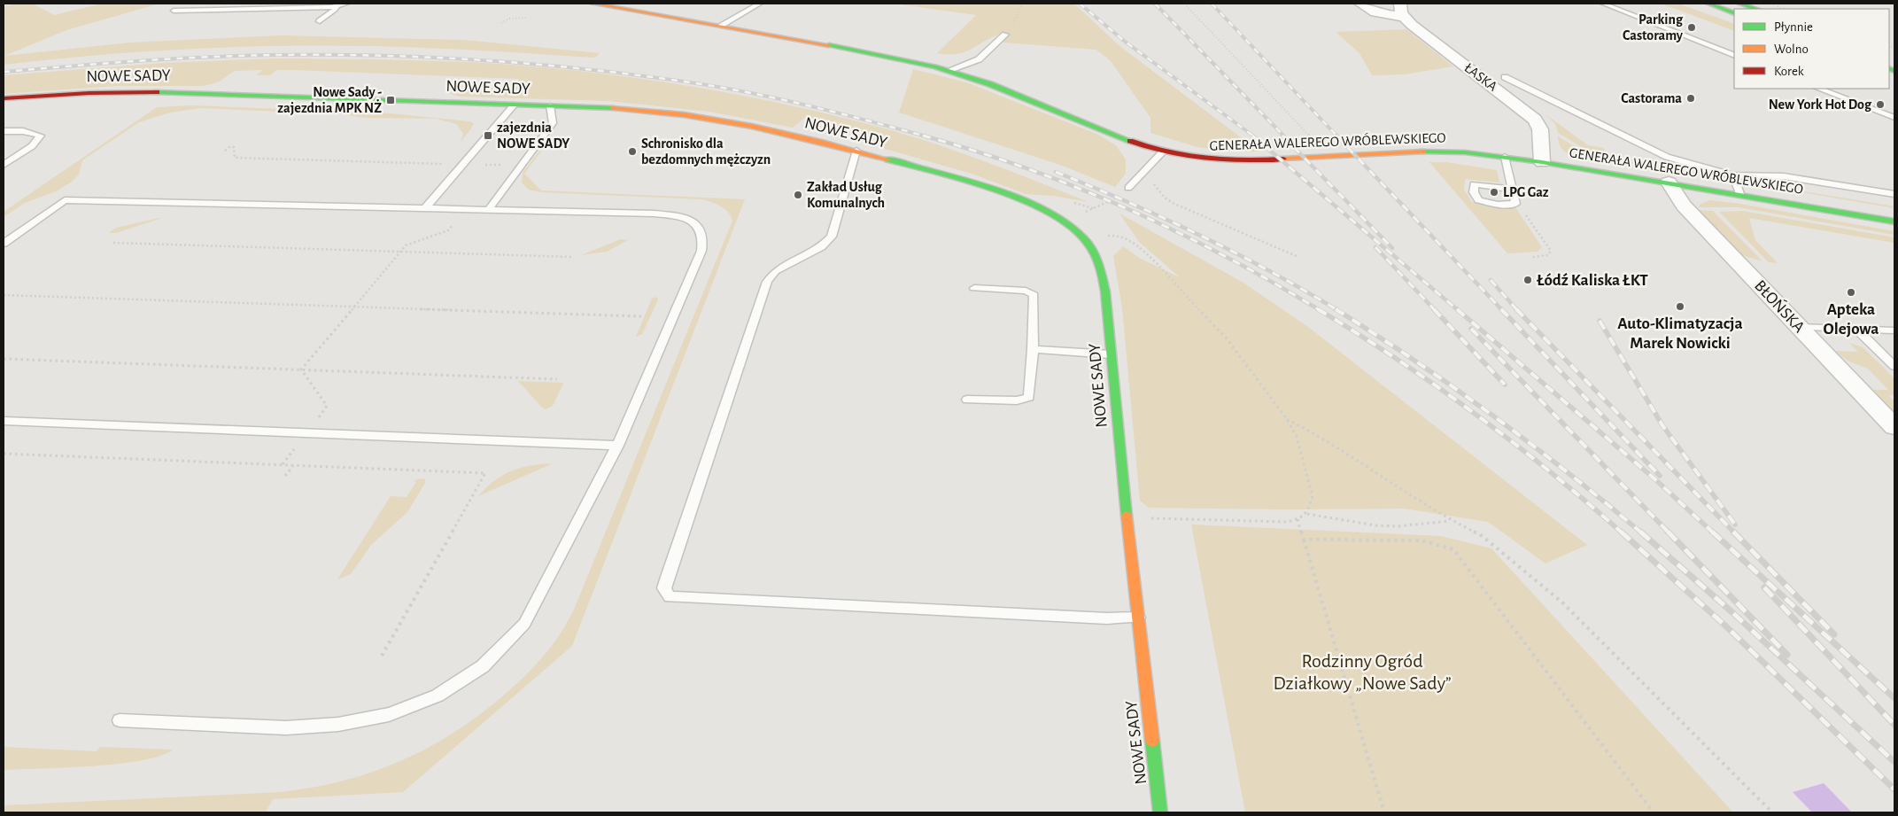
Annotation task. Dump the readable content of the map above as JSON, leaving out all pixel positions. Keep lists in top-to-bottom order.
{
  "streets": {
    "street": [
      "NOWE SADY",
      "ŁASKA",
      "GENERAŁA WALEREGO WRÓBLEWSKIEGO",
      "BŁOŃSKA"
    ]
  },
  "crossings": [
    ["ŁASKA", "GENERAŁA WALEREGO WRÓBLEWSKIEGO"],
    ["GENERAŁA WALEREGO WRÓBLEWSKIEGO", "BŁOŃSKA"]
  ],
  "parks": ["Rodzinny Ogród Działkowy „Nowe Sady”"],
  "places": {
    "other": [
      "Parking Castoramy",
      "Castorama",
      "New York Hot Dog",
      "Schronisko dla bezdomnych mężczyzn",
      "LPG Gaz",
      "Zakład Usług Komunalnych",
      "Łódź Kaliska ŁKT",
      "Apteka Olejowa",
      "Auto-Klimatyzacja Marek Nowicki"
    ],
    "transit": ["Nowe Sady - zajezdnia MPK NŻ", "zajezdnia NOWE SADY"]
  },
  "legend": ["Płynnie", "Wolno", "Korek"]
}
